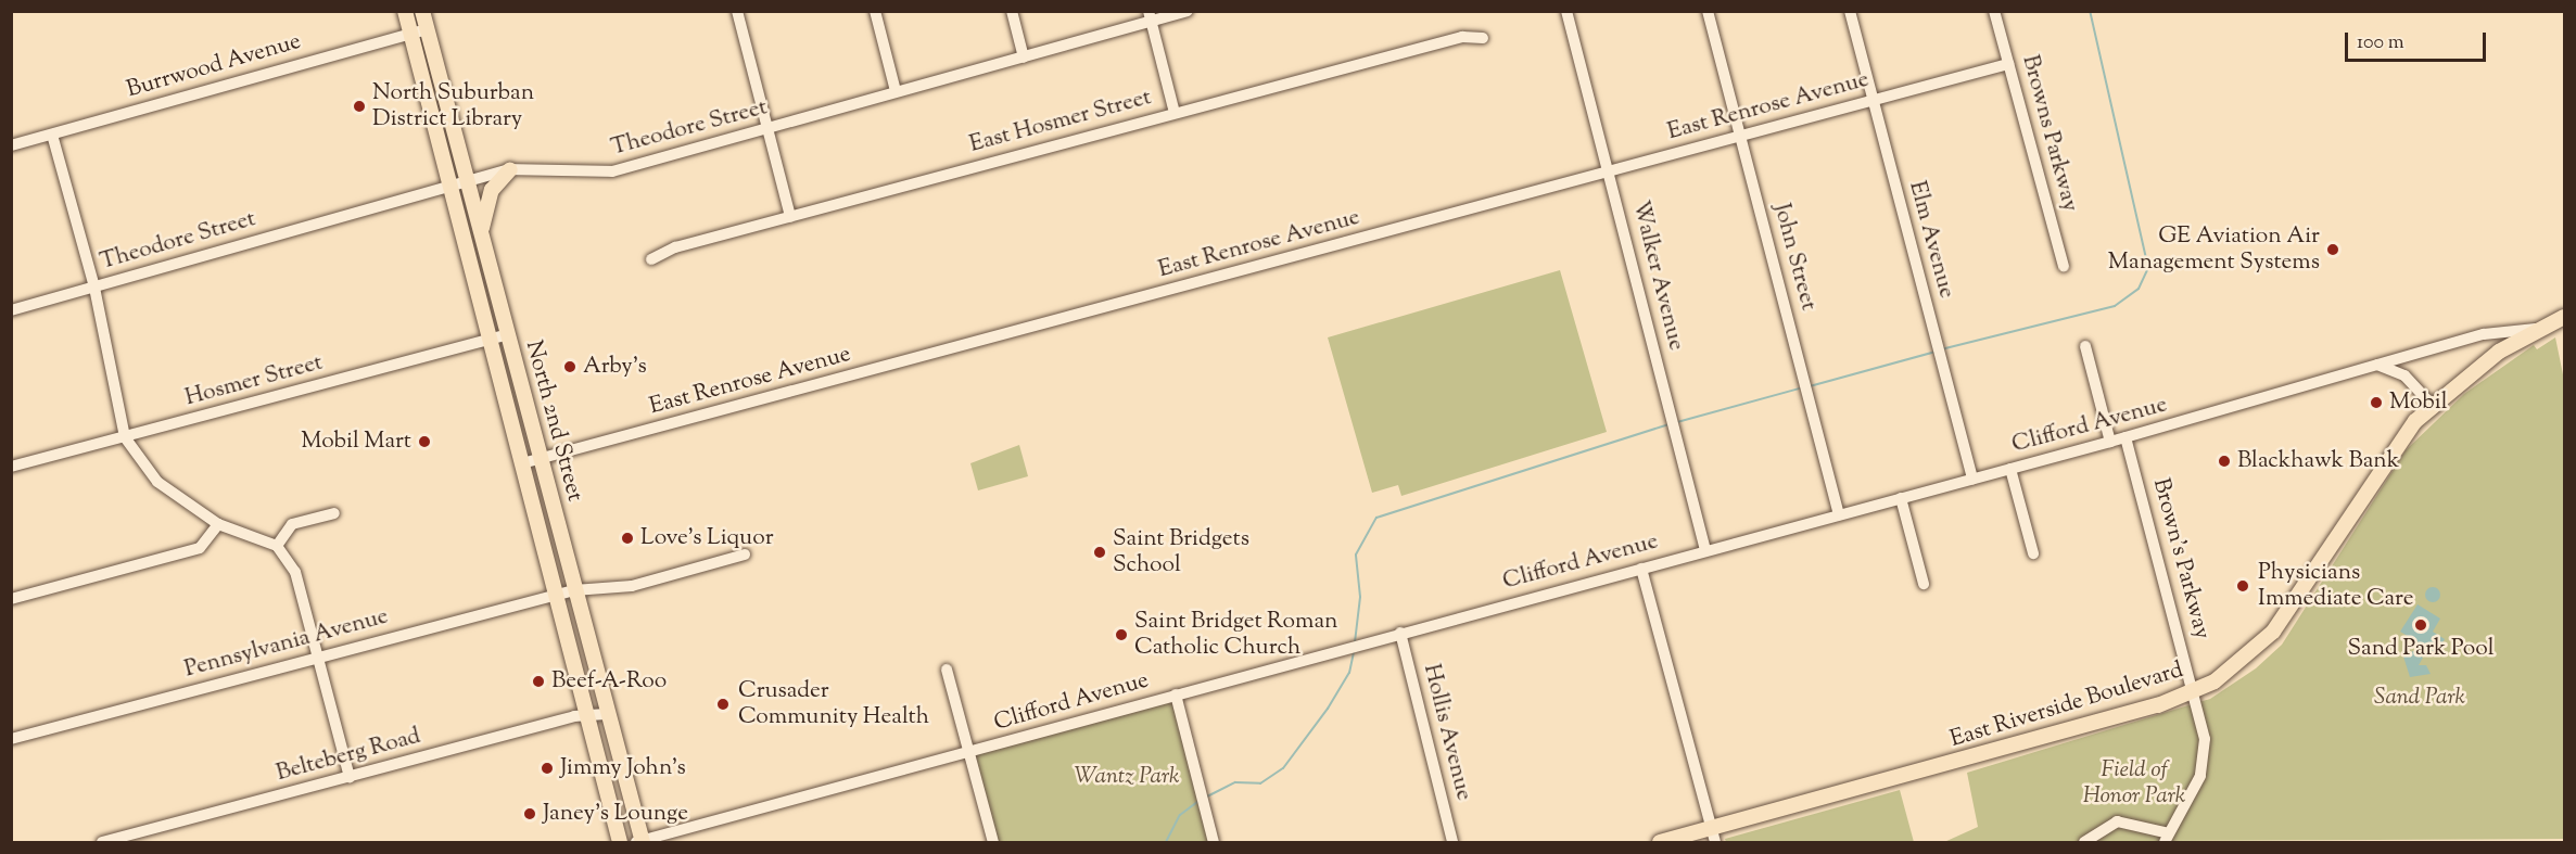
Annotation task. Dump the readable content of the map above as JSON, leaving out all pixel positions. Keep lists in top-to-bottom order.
{
  "streets": {
    "main road": ["North 2nd Street", "East Riverside Boulevard"],
    "street": [
      "Burrwood Avenue",
      "East Renrose Avenue",
      "East Hosmer Street",
      "Theodore Street",
      "Browns Parkway",
      "Elm Avenue",
      "John Street",
      "Walker Avenue",
      "Hosmer Street",
      "Clifford Avenue",
      "Brown's Parkway",
      "Pennsylvania Avenue",
      "Hollis Avenue",
      "Belteberg Road"
    ]
  },
  "crossings": [
    ["Burrwood Avenue", "North 2nd Street"],
    ["East Renrose Avenue", "Browns Parkway"],
    ["East Renrose Avenue", "Elm Avenue"],
    ["East Renrose Avenue", "John Street"],
    ["East Renrose Avenue", "Walker Avenue"],
    ["East Renrose Avenue", "North 2nd Street"],
    ["Theodore Street", "North 2nd Street"],
    ["Elm Avenue", "Clifford Avenue"],
    ["John Street", "Clifford Avenue"],
    ["Walker Avenue", "Clifford Avenue"],
    ["Hosmer Street", "North 2nd Street"],
    ["North 2nd Street", "Clifford Avenue"],
    ["North 2nd Street", "Pennsylvania Avenue"],
    ["North 2nd Street", "Belteberg Road"],
    ["Clifford Avenue", "Brown's Parkway"],
    ["Clifford Avenue", "East Riverside Boulevard"],
    ["Clifford Avenue", "Hollis Avenue"],
    ["Brown's Parkway", "East Riverside Boulevard"]
  ],
  "parks": ["Sand Park", "Field of Honor Park", "Wantz Park"],
  "places": [
    "North Suburban District Library",
    "GE Aviation Air Management Systems",
    "Arby's",
    "Mobil",
    "Mobil Mart",
    "Blackhawk Bank",
    "Love's Liquor",
    "Saint Bridgets School",
    "Physicians Immediate Care",
    "Sand Park Pool",
    "Saint Bridget Roman Catholic Church",
    "Beef-A-Roo",
    "Crusader Community Health",
    "Jimmy John's",
    "Janey's Lounge"
  ],
  "scale_bar": "100 m"
}
